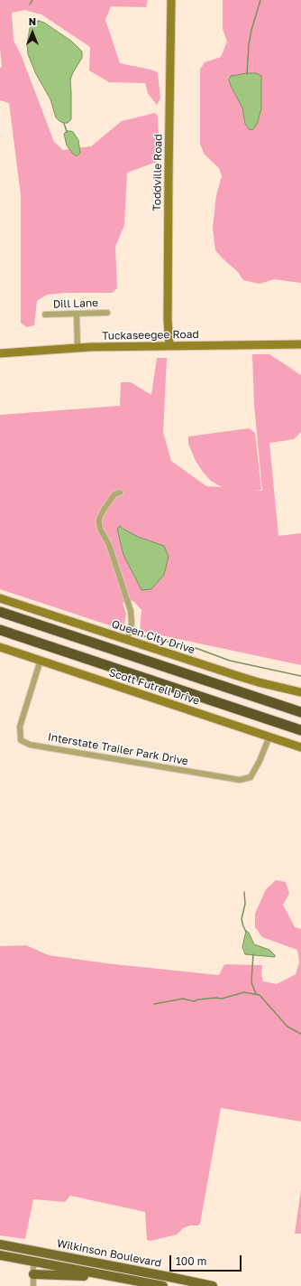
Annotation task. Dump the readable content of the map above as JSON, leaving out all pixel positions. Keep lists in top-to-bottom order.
{
  "streets": {
    "main road": ["Wilkinson Boulevard"],
    "street": [
      "Toddville Road",
      "Dill Lane",
      "Tuckaseegee Road",
      "Queen City Drive",
      "Scott Futrell Drive",
      "Interstate Trailer Park Drive"
    ]
  },
  "crossings": [
    ["Toddville Road", "Tuckaseegee Road"],
    ["Scott Futrell Drive", "Interstate Trailer Park Drive"]
  ],
  "scale_bar": "100 m",
  "north": "top"
}
